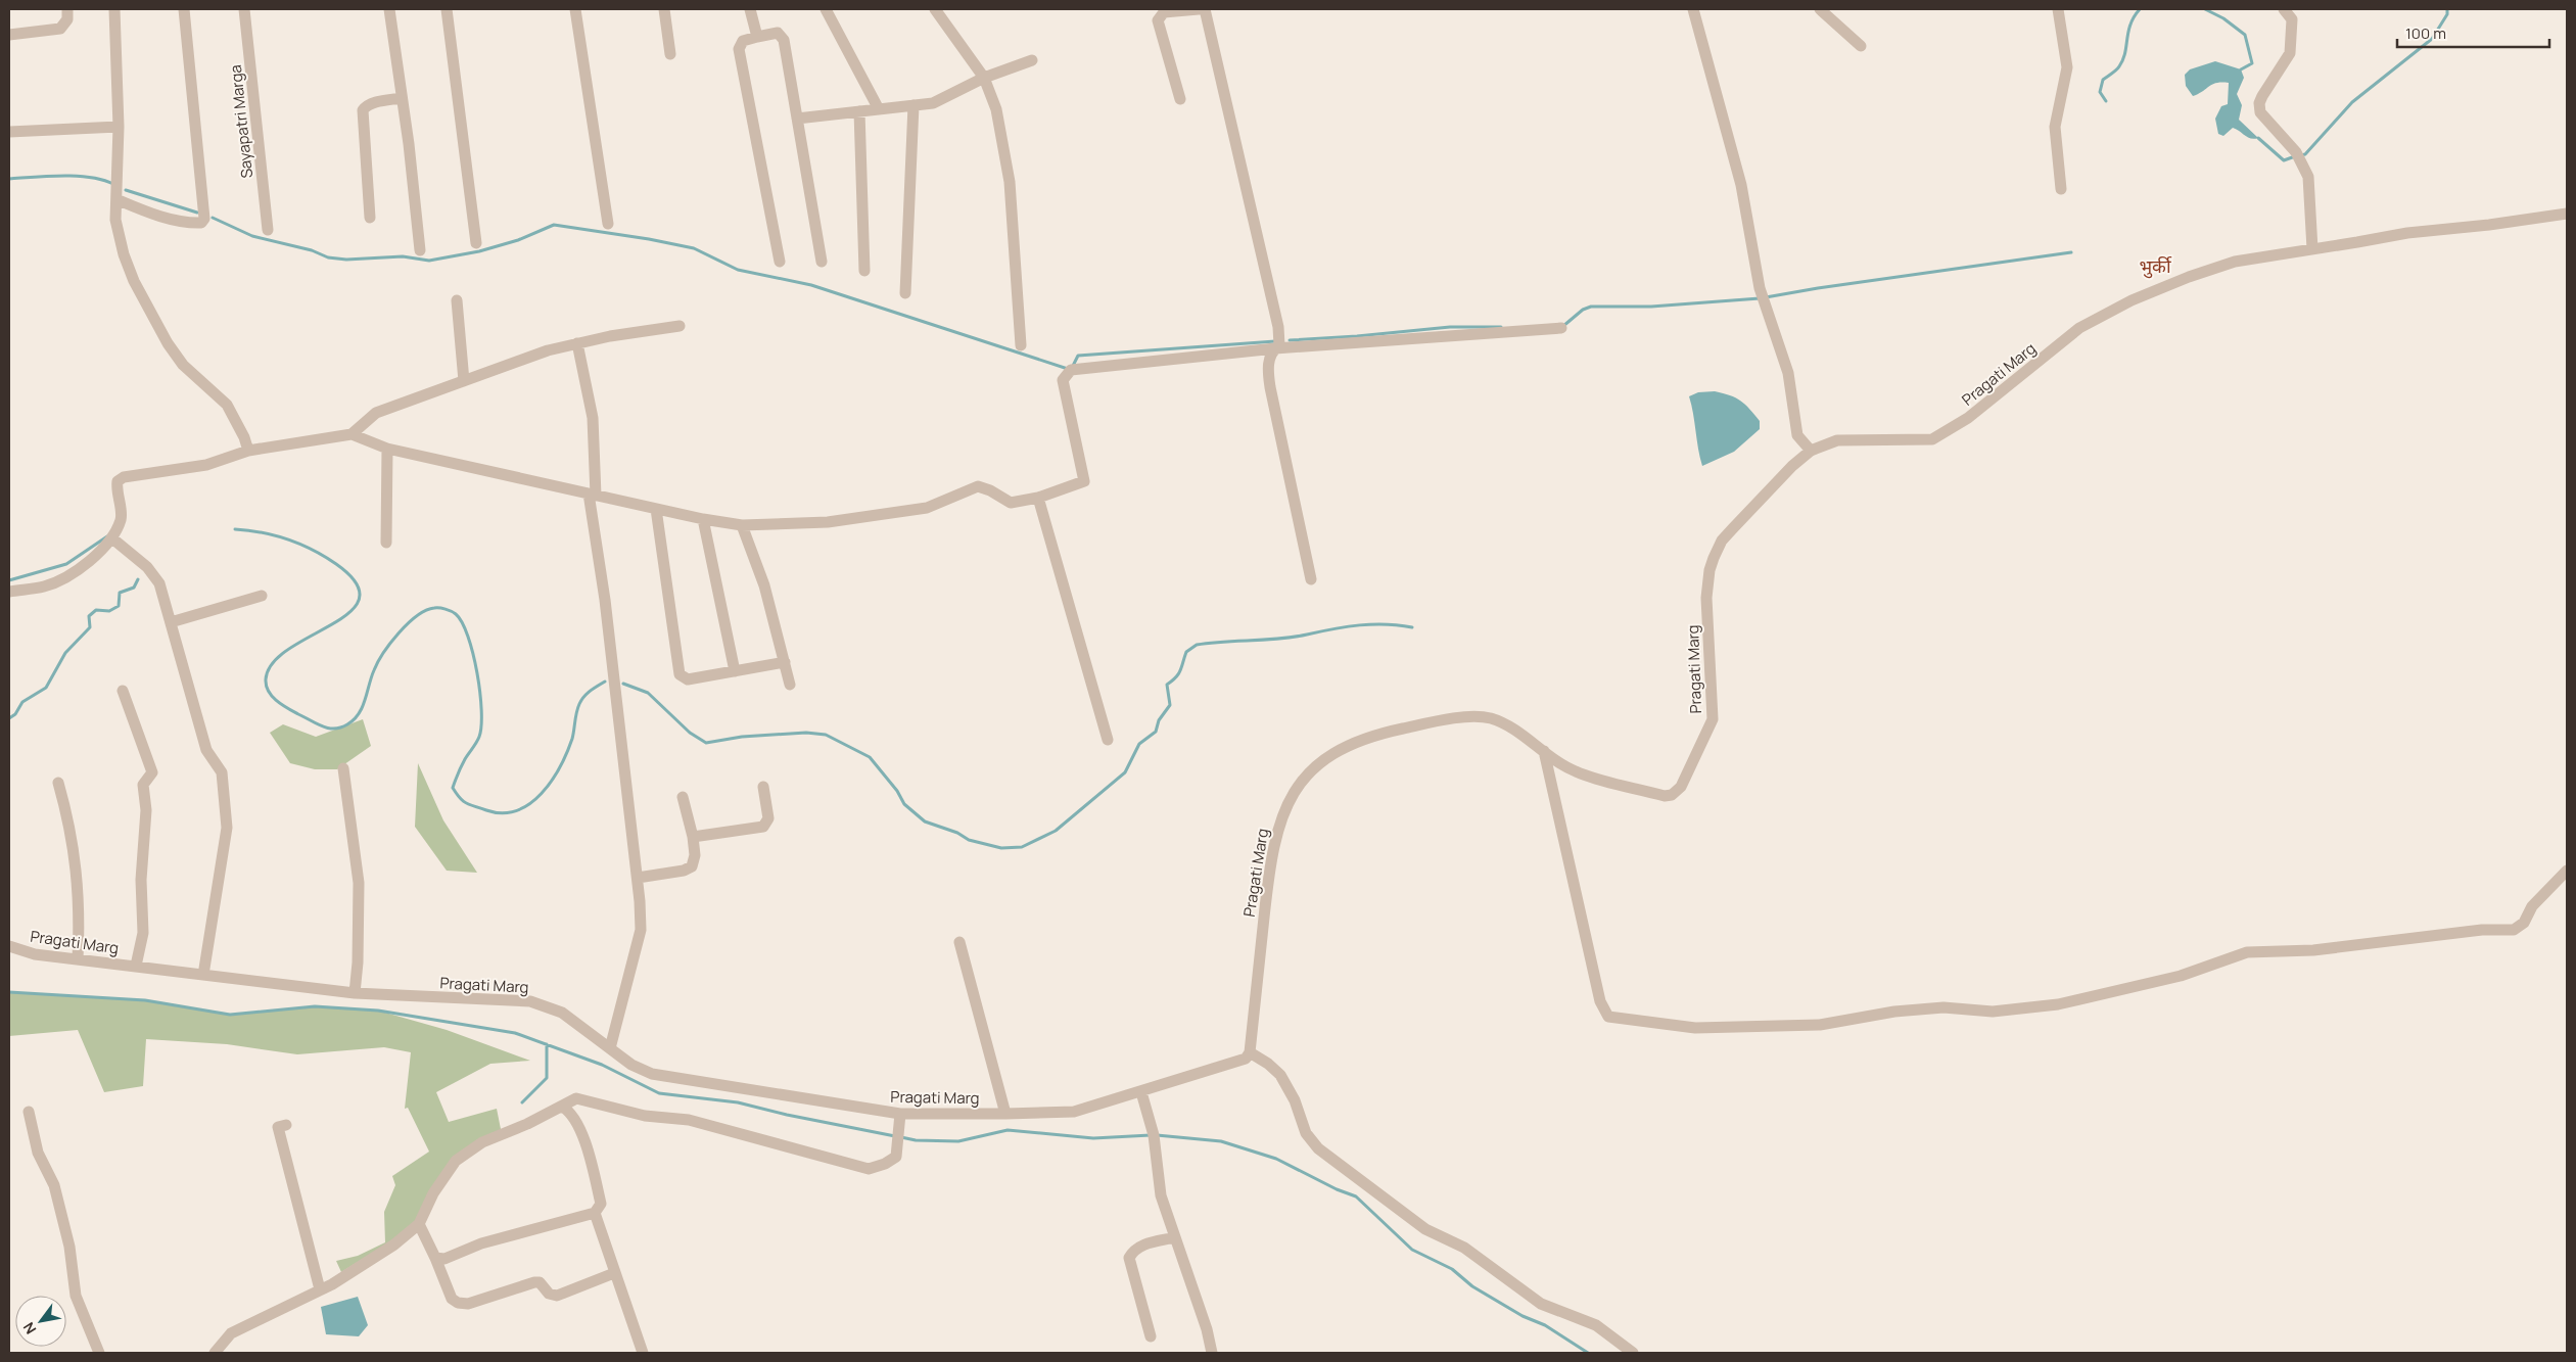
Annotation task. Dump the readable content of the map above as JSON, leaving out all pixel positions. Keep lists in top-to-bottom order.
{
  "streets": {
    "street": ["Sayapatri Marga", "Pragati Marg"]
  },
  "districts": ["भुर्की"],
  "scale_bar": "100 m",
  "north": "bottom left"
}
